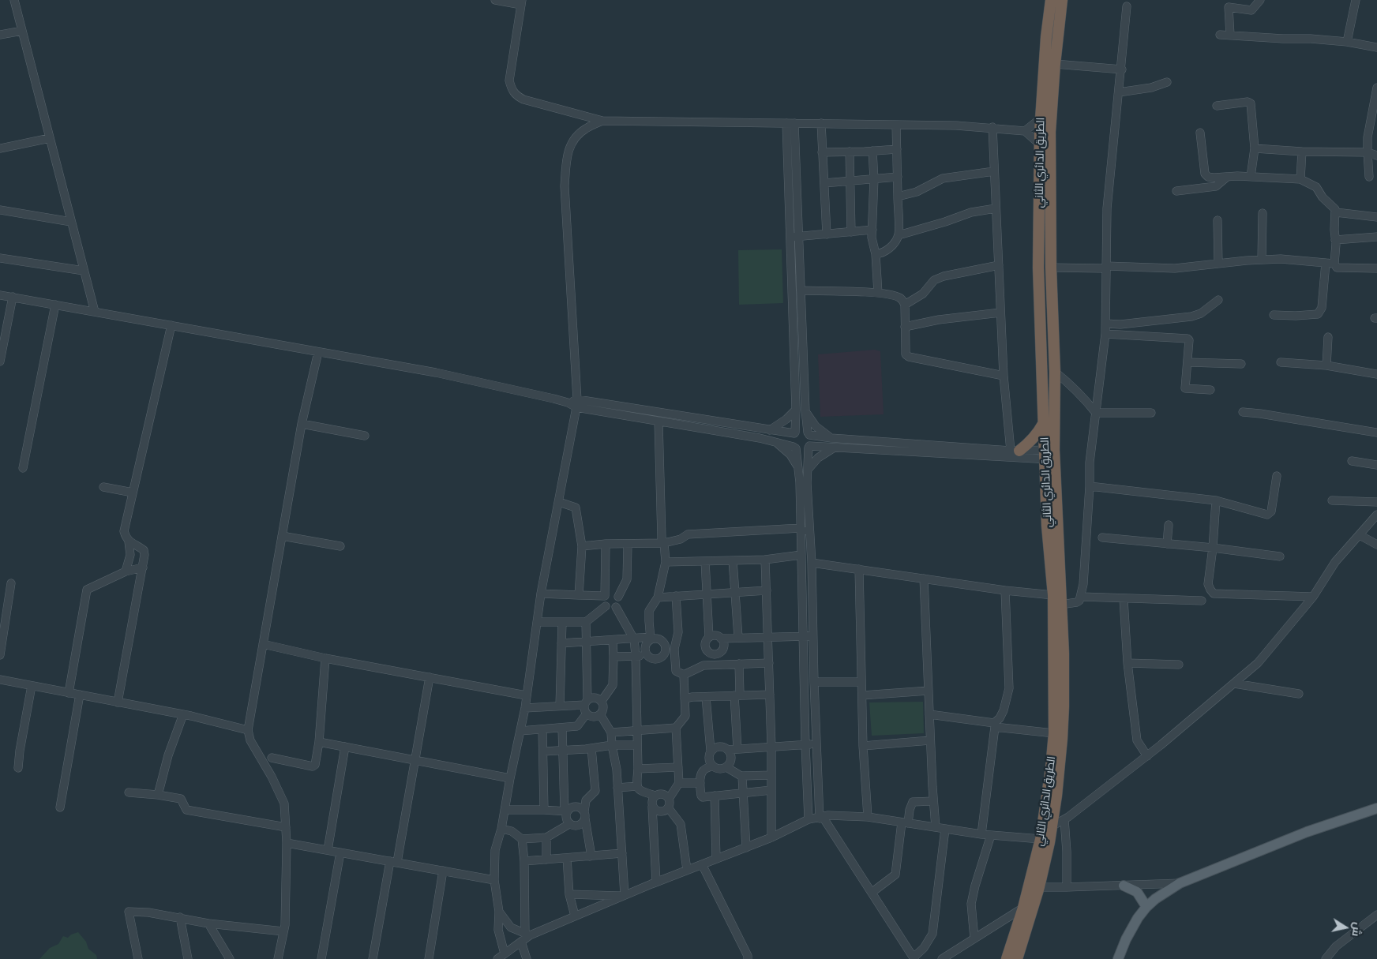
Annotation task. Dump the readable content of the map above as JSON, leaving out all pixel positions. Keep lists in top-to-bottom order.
{
  "streets": {
    "highway": ["الطريق الدائري الثاني"]
  },
  "north": "right"
}
